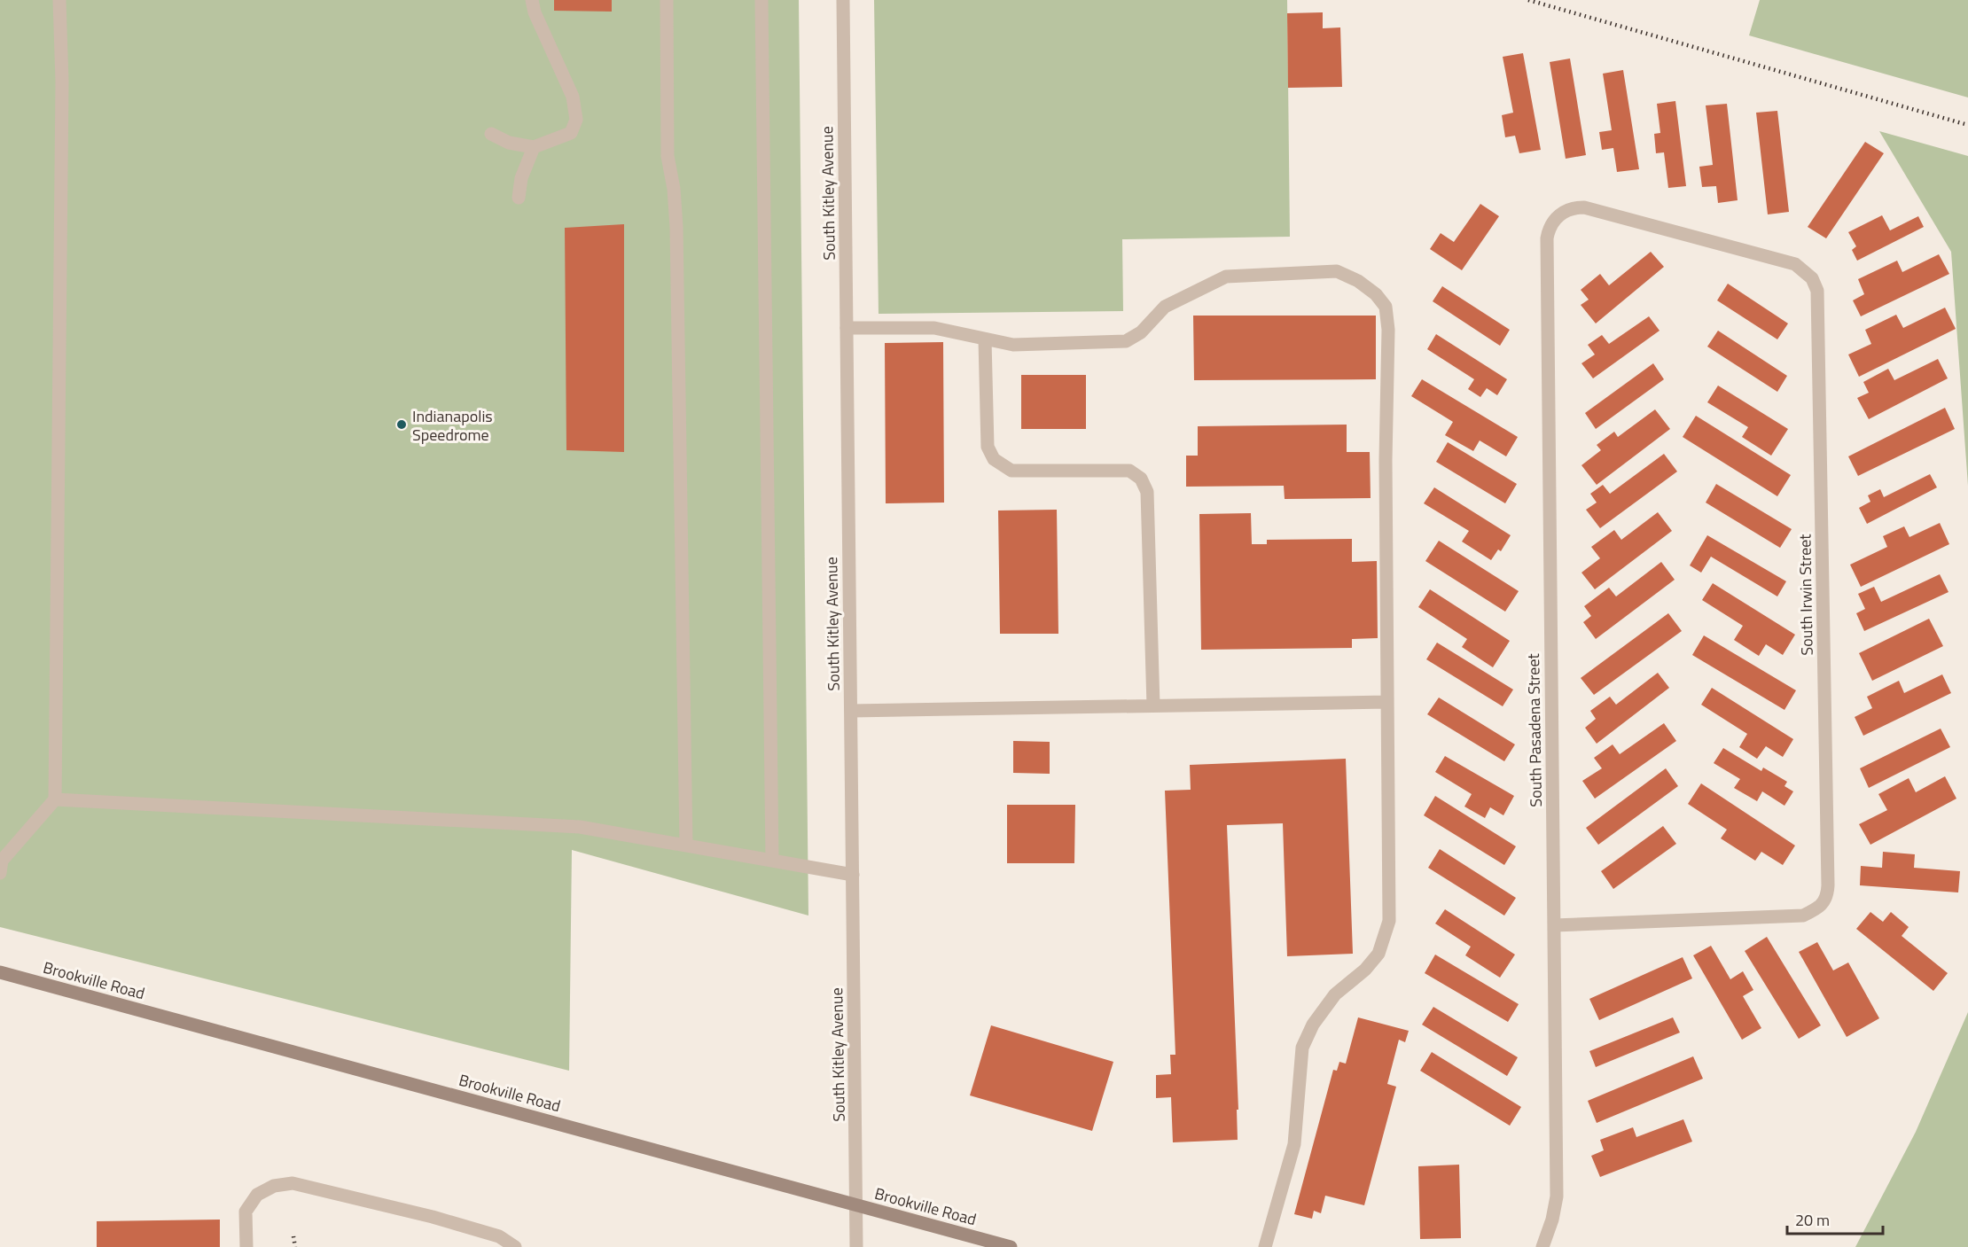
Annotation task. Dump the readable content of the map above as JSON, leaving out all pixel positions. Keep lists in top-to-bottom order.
{
  "streets": {
    "main road": ["Brookville Road"],
    "street": ["South Kitley Avenue", "South Irwin Street", "South Pasadena Street"]
  },
  "crossings": [
    ["South Kitley Avenue", "Brookville Road"],
    ["South Irwin Street", "South Pasadena Street"]
  ],
  "places": ["Indianapolis Speedrome"],
  "scale_bar": "20 m"
}
